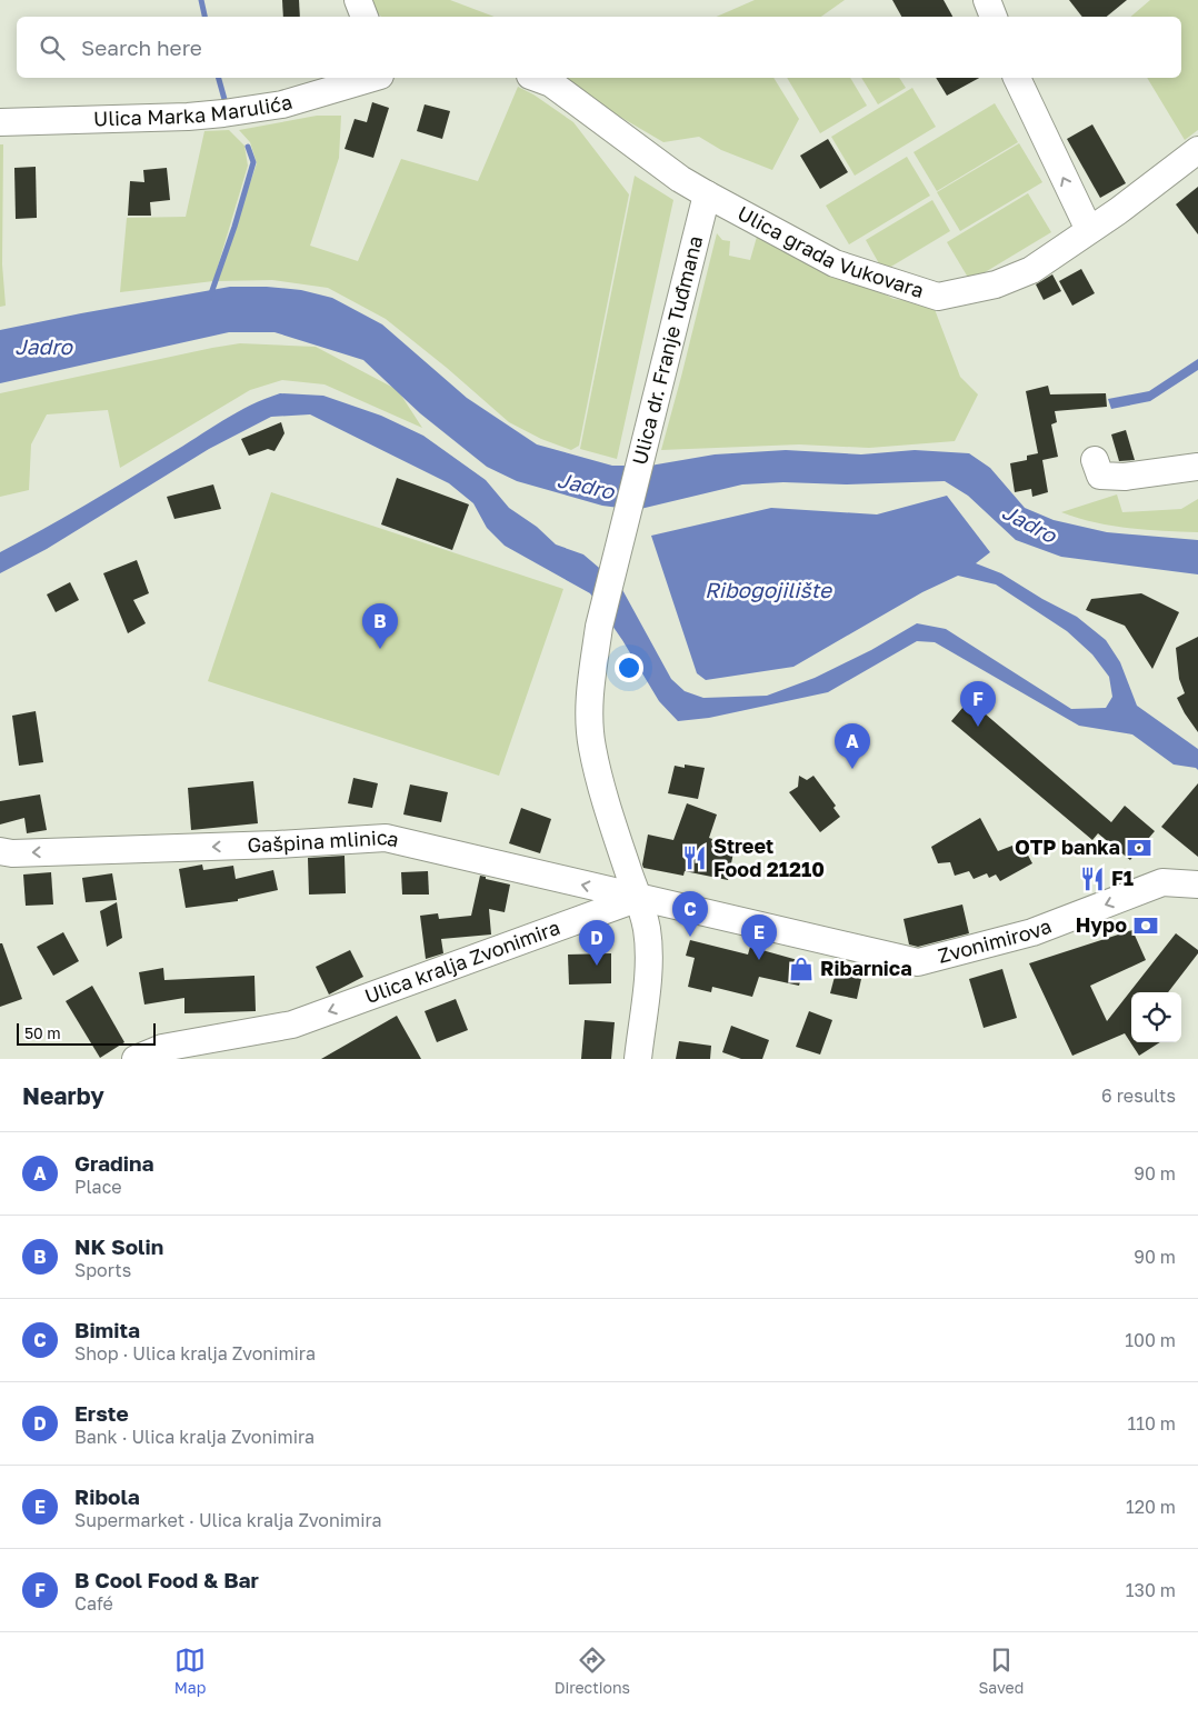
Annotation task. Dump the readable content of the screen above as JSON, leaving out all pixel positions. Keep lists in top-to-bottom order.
{
  "streets": {
    "street": [
      "Ulica Marka Marulića",
      "Ulica grada Vukovara",
      "Ulica dr. Franje Tuđmana",
      "Gašpina mlinica",
      "Zvonimirova",
      "Ulica kralja Zvonimira"
    ]
  },
  "crossings": [
    ["Ulica grada Vukovara", "Ulica dr. Franje Tuđmana"],
    ["Ulica dr. Franje Tuđmana", "Gašpina mlinica"],
    ["Ulica dr. Franje Tuđmana", "Zvonimirova"],
    ["Ulica dr. Franje Tuđmana", "Ulica kralja Zvonimira"],
    ["Gašpina mlinica", "Zvonimirova"],
    ["Gašpina mlinica", "Ulica kralja Zvonimira"],
    ["Zvonimirova", "Ulica kralja Zvonimira"]
  ],
  "one_way": ["Gašpina mlinica", "Zvonimirova", "Ulica kralja Zvonimira"],
  "water": ["Jadro", "Ribogojilište"],
  "places": {
    "bank": ["OTP banka", "Hypo"],
    "restaurant": ["Street Food 21210", "F1"],
    "shop": ["Ribarnica"]
  },
  "scale_bar": "50 m",
  "page": {
    "search": "Search here",
    "pins": [
      "B",
      "F",
      "A",
      "C",
      "E",
      "D"
    ],
    "scale": "50 m",
    "heading": ["Nearby", "6 results"],
    "list": [
      {
        "mark": "A",
        "name": "Gradina",
        "note": "Place",
        "value": "90 m"
      },
      {
        "mark": "B",
        "name": "NK Solin",
        "note": "Sports",
        "value": "90 m"
      },
      {
        "mark": "C",
        "name": "Bimita",
        "note": "Shop · Ulica kralja Zvonimira",
        "value": "100 m"
      },
      {
        "mark": "D",
        "name": "Erste",
        "note": "Bank · Ulica kralja Zvonimira",
        "value": "110 m"
      },
      {
        "mark": "E",
        "name": "Ribola",
        "note": "Supermarket · Ulica kralja Zvonimira",
        "value": "120 m"
      },
      {
        "mark": "F",
        "name": "B Cool Food & Bar",
        "note": "Café",
        "value": "130 m"
      }
    ],
    "nav": ["Map", "Directions", "Saved"]
  }
}
